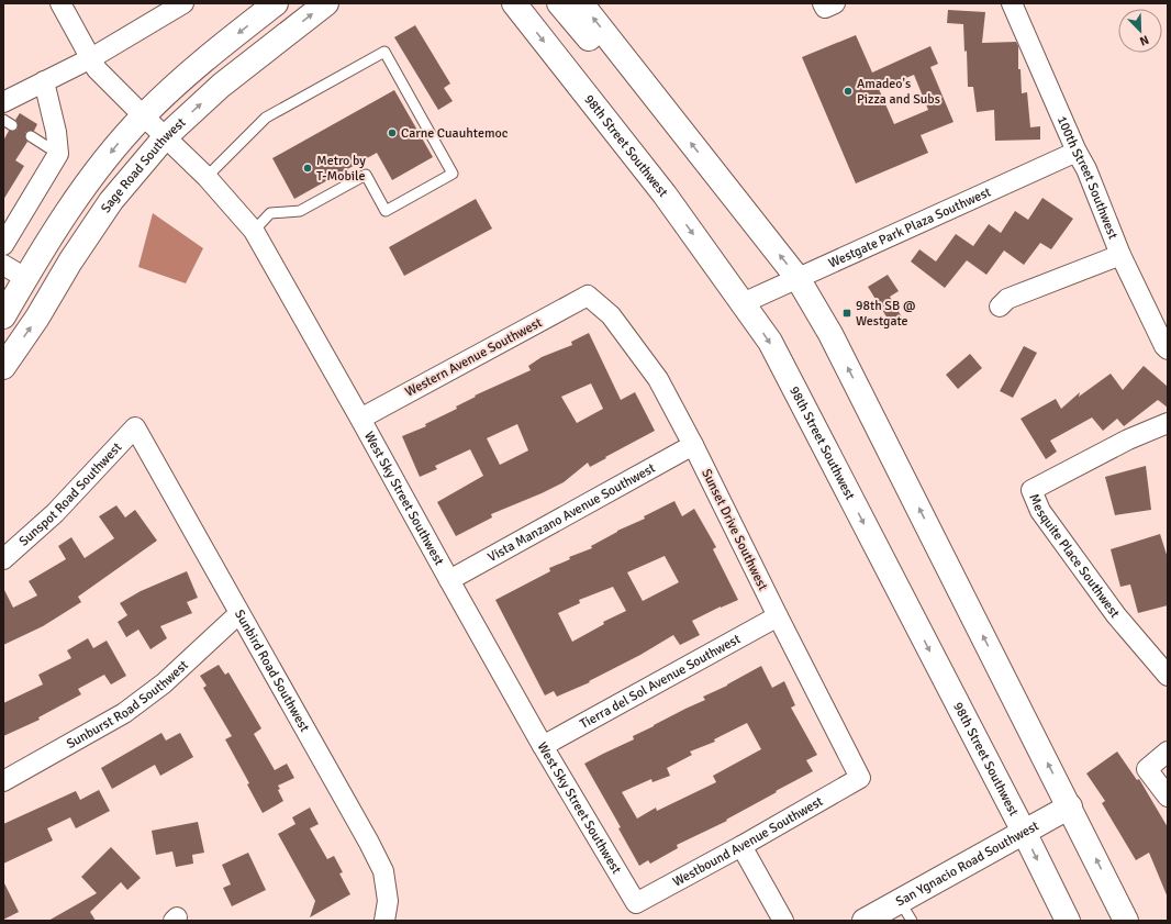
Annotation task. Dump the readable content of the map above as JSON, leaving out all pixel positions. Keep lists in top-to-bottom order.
{
  "streets": {
    "main road": ["98th Street Southwest", "Sage Road Southwest", "San Ygnacio Road Southwest"],
    "street": [
      "100th Street Southwest",
      "Westgate Park Plaza Southwest",
      "Western Avenue Southwest",
      "Sunspot Road Southwest",
      "West Sky Street Southwest",
      "Vista Manzano Avenue Southwest",
      "Sunset Drive Southwest",
      "Mesquite Place Southwest",
      "Sunbird Road Southwest",
      "Tierra del Sol Avenue Southwest",
      "Sunburst Road Southwest",
      "Westbound Avenue Southwest"
    ]
  },
  "crossings": [
    ["98th Street Southwest", "Westgate Park Plaza Southwest"],
    ["98th Street Southwest", "San Ygnacio Road Southwest"],
    ["Sage Road Southwest", "West Sky Street Southwest"],
    ["100th Street Southwest", "Westgate Park Plaza Southwest"],
    ["Western Avenue Southwest", "West Sky Street Southwest"],
    ["Western Avenue Southwest", "Sunset Drive Southwest"],
    ["Sunspot Road Southwest", "Sunbird Road Southwest"],
    ["West Sky Street Southwest", "Vista Manzano Avenue Southwest"],
    ["West Sky Street Southwest", "Tierra del Sol Avenue Southwest"],
    ["West Sky Street Southwest", "Westbound Avenue Southwest"],
    ["Vista Manzano Avenue Southwest", "Sunset Drive Southwest"],
    ["Sunset Drive Southwest", "Tierra del Sol Avenue Southwest"],
    ["Sunset Drive Southwest", "Westbound Avenue Southwest"],
    ["Sunbird Road Southwest", "Sunburst Road Southwest"]
  ],
  "places": {
    "other": ["Amadeo's Pizza and Subs", "Carne Cuauhtemoc", "Metro by T-Mobile"],
    "transit": ["98th SB @ Westgate"]
  },
  "north": "bottom right"
}
